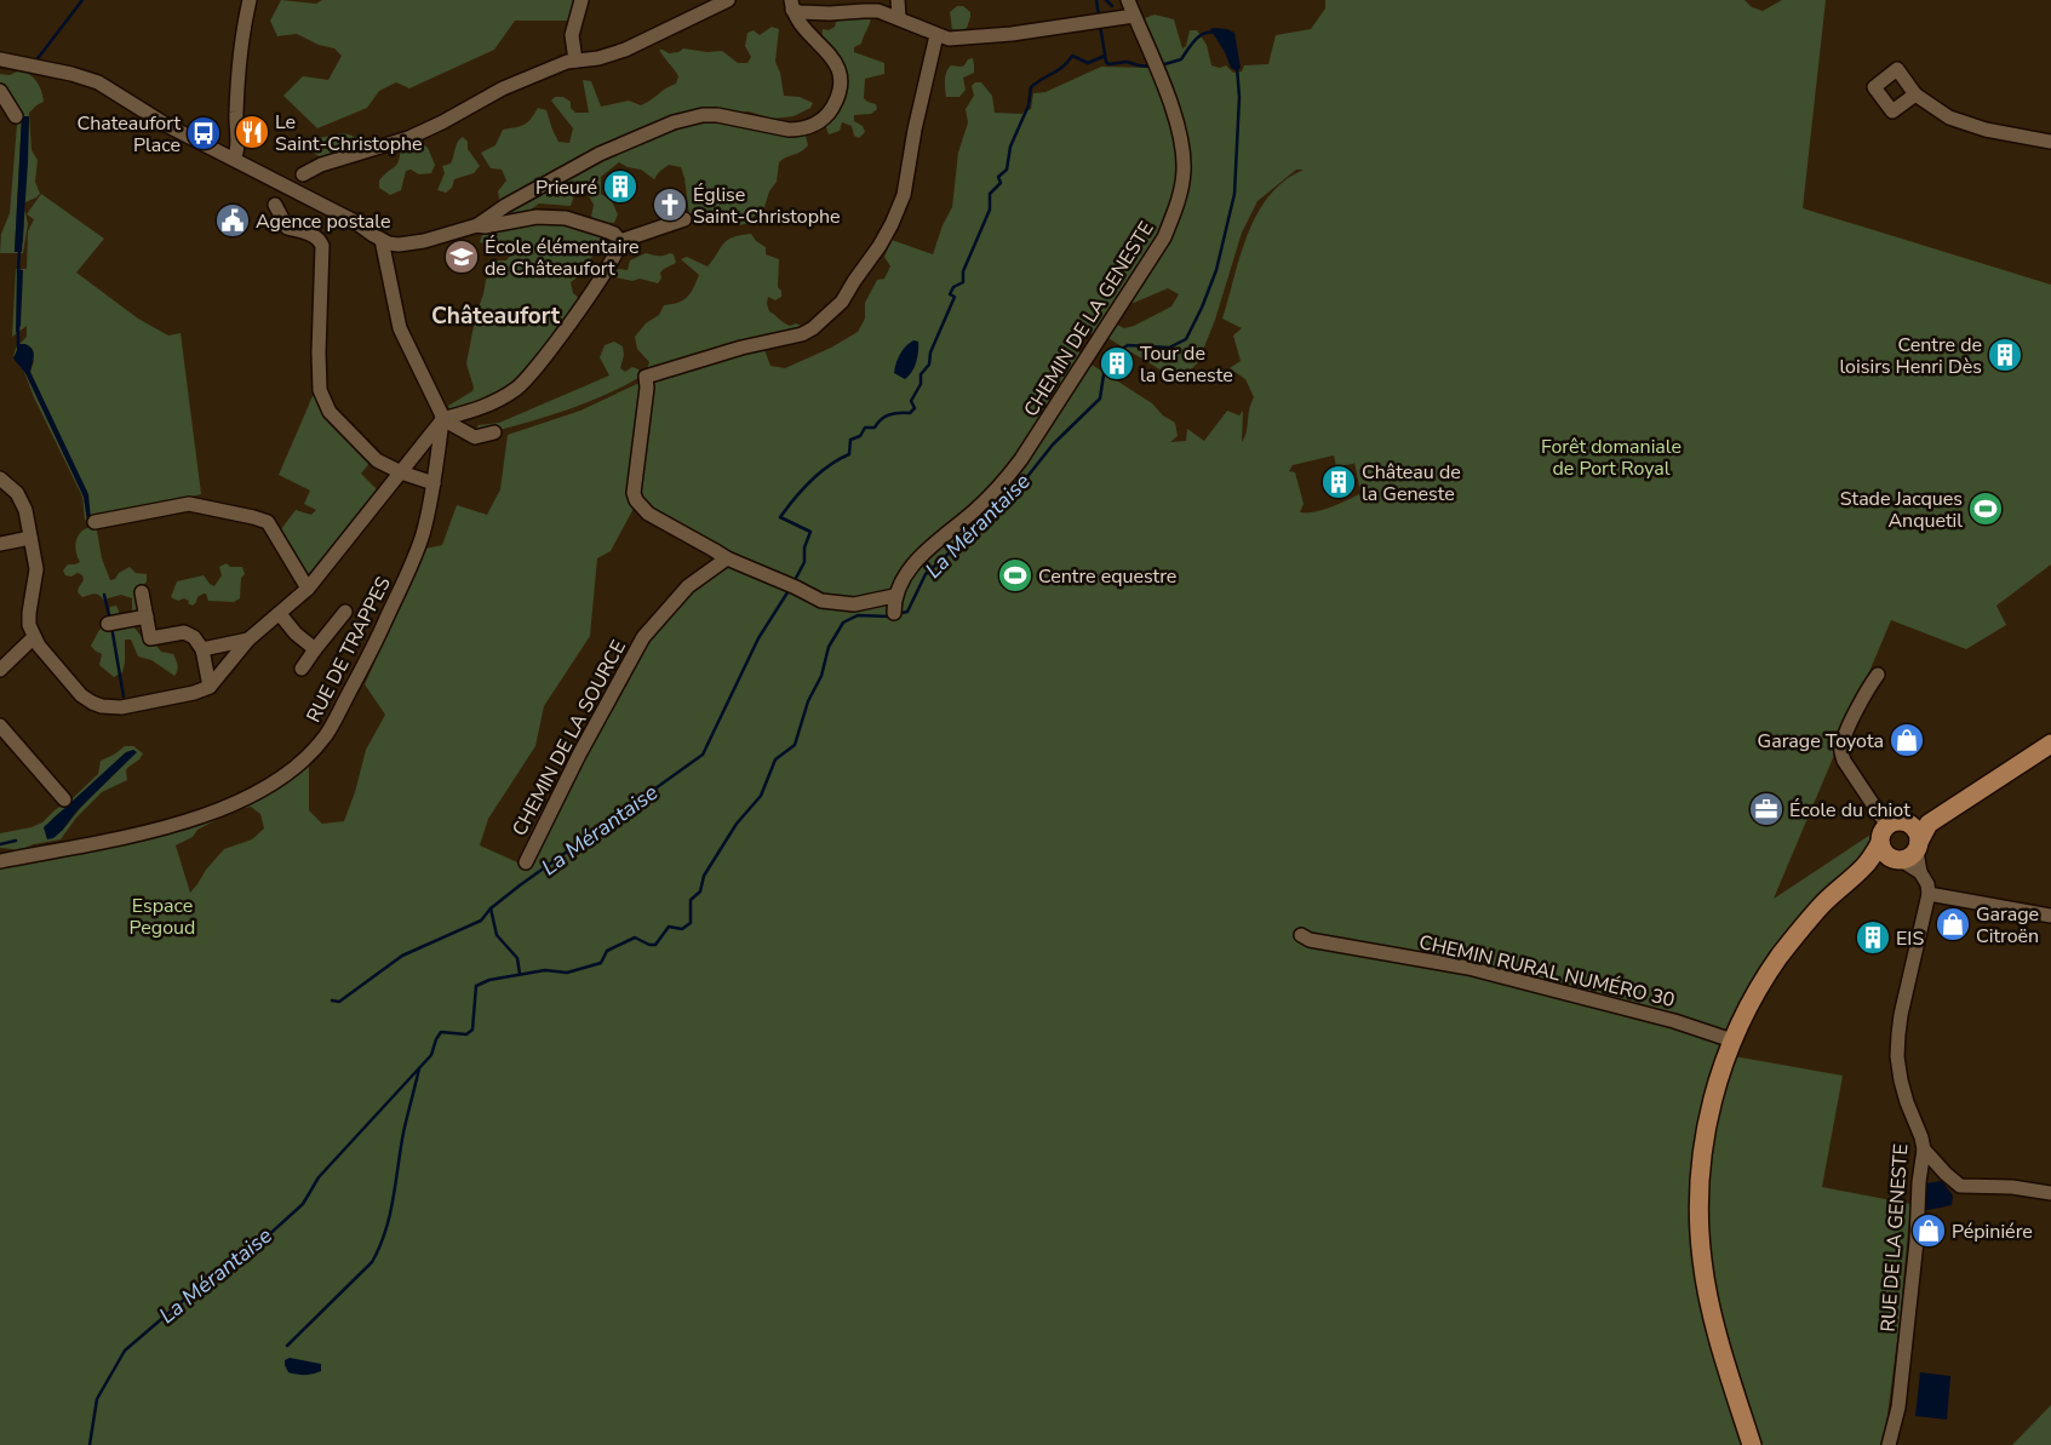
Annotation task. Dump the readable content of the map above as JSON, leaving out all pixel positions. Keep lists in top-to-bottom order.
{
  "streets": {
    "street": [
      "CHEMIN DE LA GENESTE",
      "RUE DE TRAPPES",
      "CHEMIN DE LA SOURCE",
      "CHEMIN RURAL NUMÉRO 30",
      "RUE DE LA GENESTE"
    ]
  },
  "districts": ["Châteaufort"],
  "water": ["La Mérantaise"],
  "parks": ["Forêt domaniale de Port Royal", "Espace Pegoud"],
  "places": {
    "restaurant": ["Le Saint-Christophe"],
    "bus stop": ["Chateaufort Place"],
    "building": [
      "Prieuré",
      "Centre de loisirs Henri Dès",
      "Tour de la Geneste",
      "Château de la Geneste",
      "EIS"
    ],
    "church": ["Église Saint-Christophe"],
    "public building": ["Agence postale"],
    "school or university": ["École élémentaire de Châteaufort"],
    "sports": ["Stade Jacques Anquetil", "Centre equestre"],
    "shop": ["Garage Toyota", "Garage Citroën", "Pépiniére"],
    "office": ["École du chiot"]
  }
}
